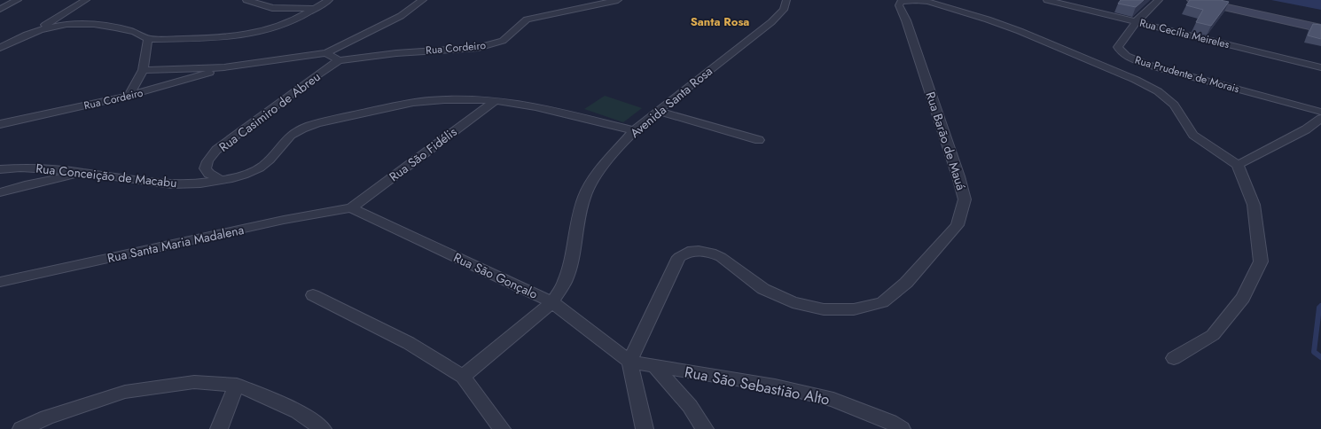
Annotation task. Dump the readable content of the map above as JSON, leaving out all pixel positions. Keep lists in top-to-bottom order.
{
  "streets": {
    "street": [
      "Rua Cecília Meireles",
      "Rua Cordeiro",
      "Rua Prudente de Morais",
      "Avenida Santa Rosa",
      "Rua Casimiro de Abreu",
      "Rua Barão de Mauá",
      "Rua São Fidélis",
      "Rua Conceição de Macabu",
      "Rua Santa Maria Madalena",
      "Rua São Gonçalo",
      "Rua São Sebastião Alto"
    ]
  },
  "crossings": [
    ["Rua Cecília Meireles", "Rua Prudente de Morais"],
    ["Rua Cordeiro", "Rua Casimiro de Abreu"],
    ["Avenida Santa Rosa", "Rua Conceição de Macabu"],
    ["Avenida Santa Rosa", "Rua São Gonçalo"],
    ["Rua Casimiro de Abreu", "Rua Conceição de Macabu"],
    ["Rua Barão de Mauá", "Rua São Gonçalo"],
    ["Rua Barão de Mauá", "Rua São Sebastião Alto"],
    ["Rua São Fidélis", "Rua Conceição de Macabu"],
    ["Rua São Fidélis", "Rua Santa Maria Madalena"],
    ["Rua São Fidélis", "Rua São Gonçalo"],
    ["Rua Santa Maria Madalena", "Rua São Gonçalo"],
    ["Rua São Gonçalo", "Rua São Sebastião Alto"]
  ],
  "districts": ["Santa Rosa"]
}
